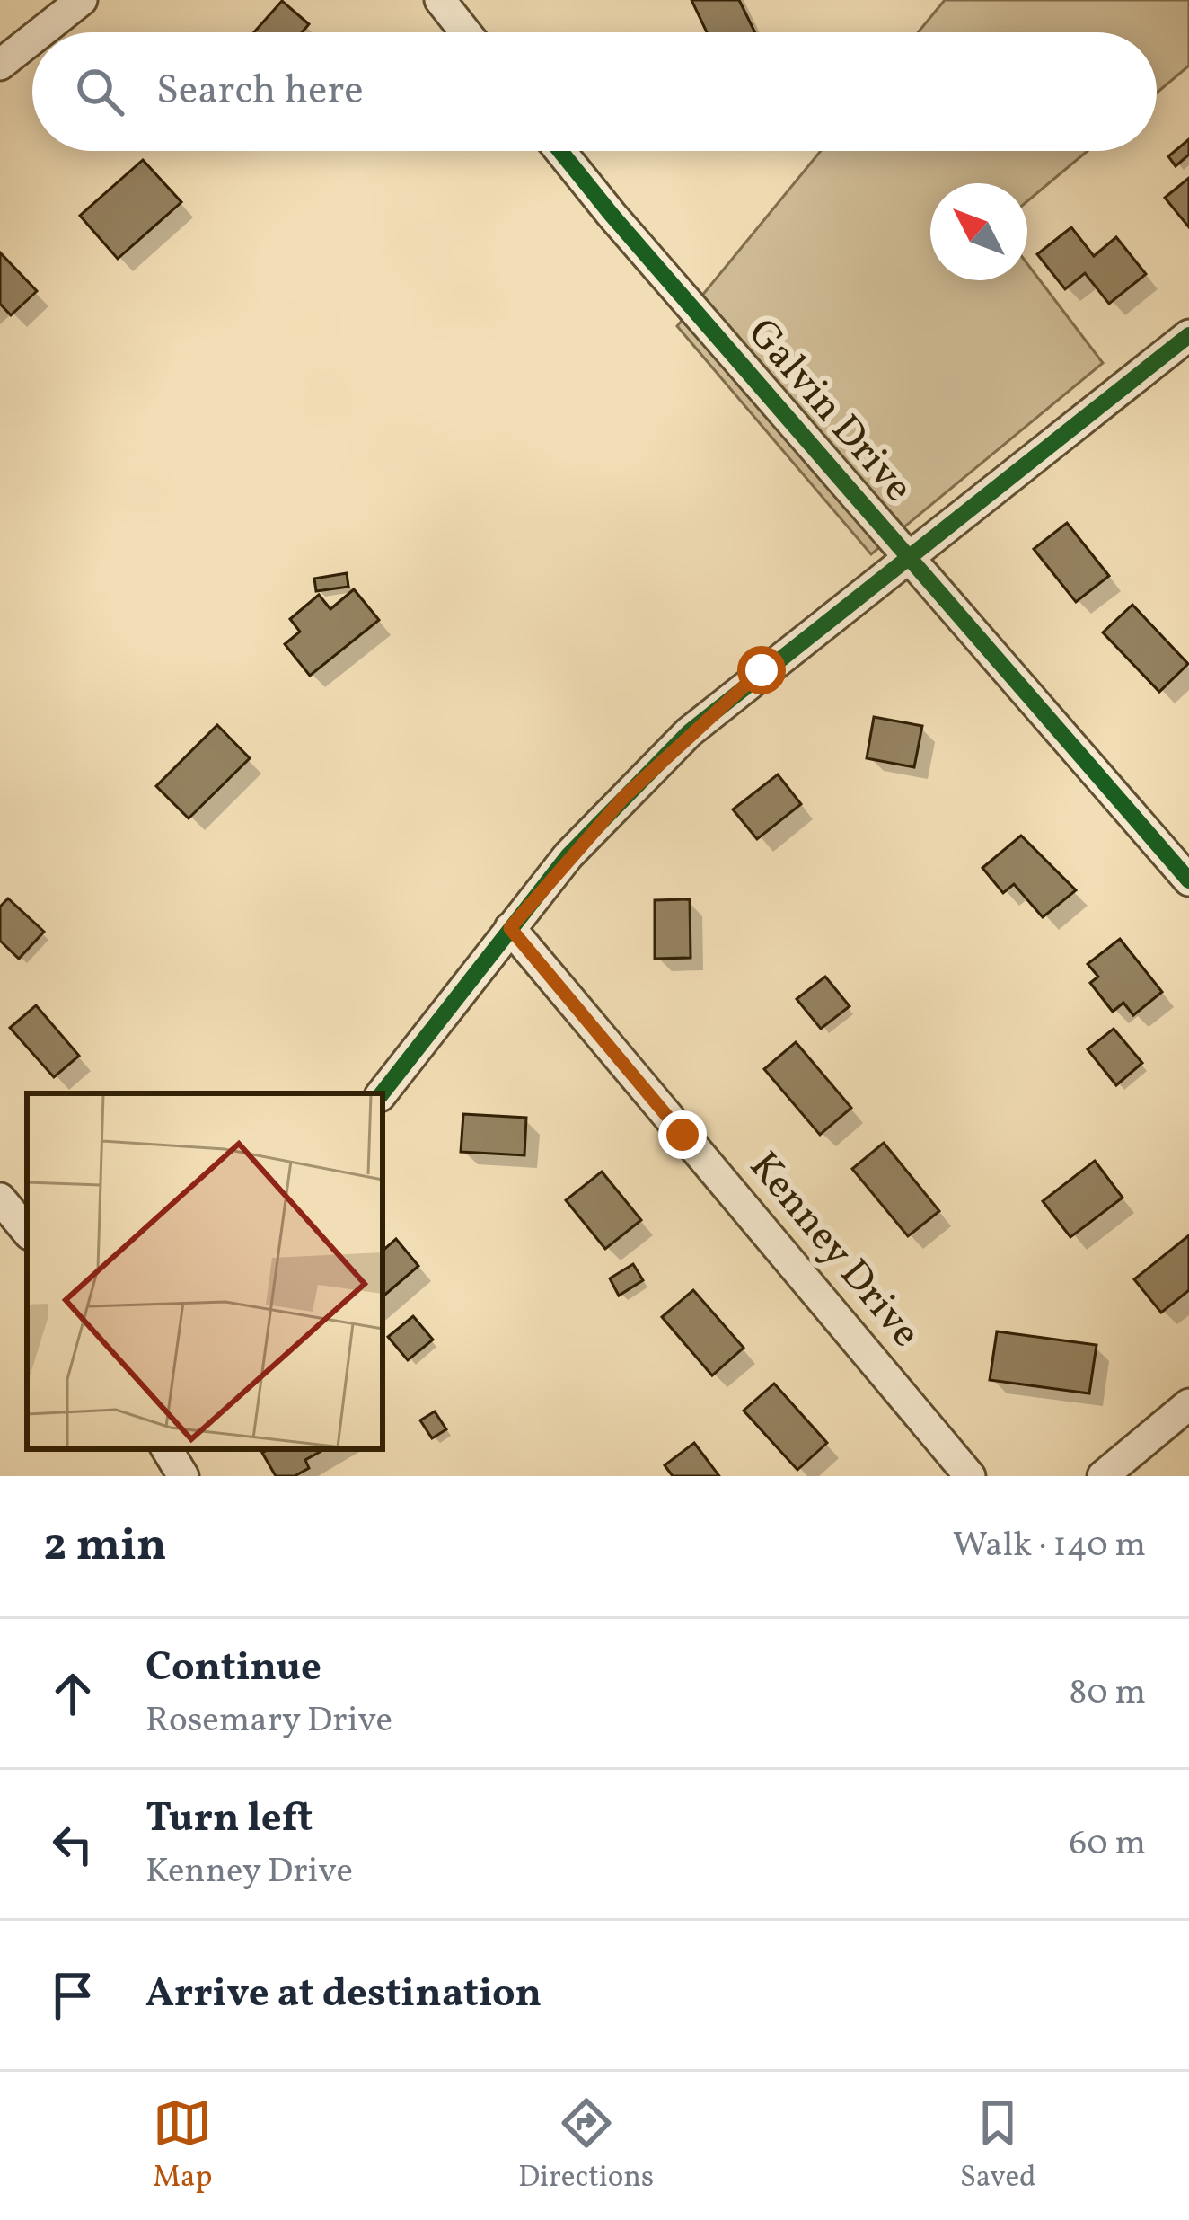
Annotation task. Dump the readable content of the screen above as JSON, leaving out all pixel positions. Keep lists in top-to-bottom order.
{
  "streets": {
    "street": ["Galvin Drive", "Kenney Drive"]
  },
  "north": "top left",
  "page": {
    "search": "Search here",
    "heading": ["2 min", "Walk · 140 m"],
    "list": [
      ["Continue", "Rosemary Drive", "80 m"],
      ["Turn left", "Kenney Drive", "60 m"],
      "Arrive at destination"
    ],
    "nav": ["Map", "Directions", "Saved"]
  }
}
